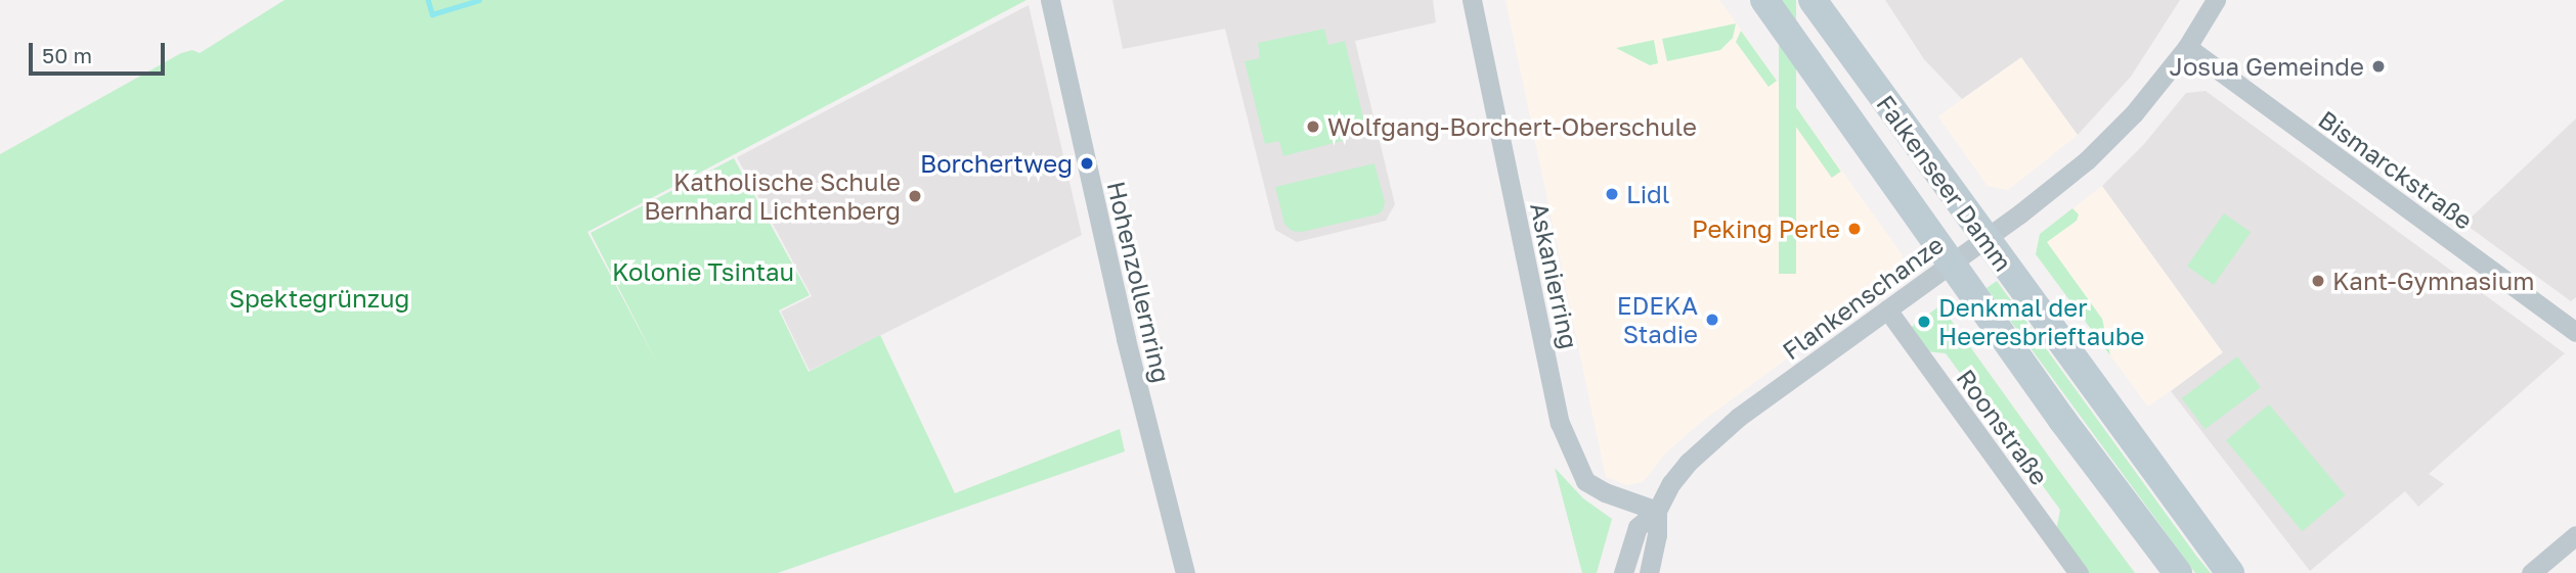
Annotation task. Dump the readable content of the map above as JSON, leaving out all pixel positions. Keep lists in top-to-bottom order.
{
  "streets": {
    "main road": ["Falkenseer Damm"],
    "street": [
      "Bismarckstraße",
      "Askanierring",
      "Hohenzollernring",
      "Flankenschanze",
      "Roonstraße"
    ]
  },
  "crossings": [
    ["Bismarckstraße", "Flankenschanze"],
    ["Falkenseer Damm", "Flankenschanze"],
    ["Askanierring", "Flankenschanze"],
    ["Flankenschanze", "Roonstraße"]
  ],
  "parks": ["Kolonie Tsintau", "Spektegrünzug"],
  "places": [
    "Josua Gemeinde",
    "Wolfgang-Borchert-Oberschule",
    "Borchertweg",
    "Lidl",
    "Katholische Schule Bernhard Lichtenberg",
    "Peking Perle",
    "Kant-Gymnasium",
    "EDEKA Stadie",
    "Denkmal der Heeresbrieftaube"
  ],
  "scale_bar": "50 m"
}
